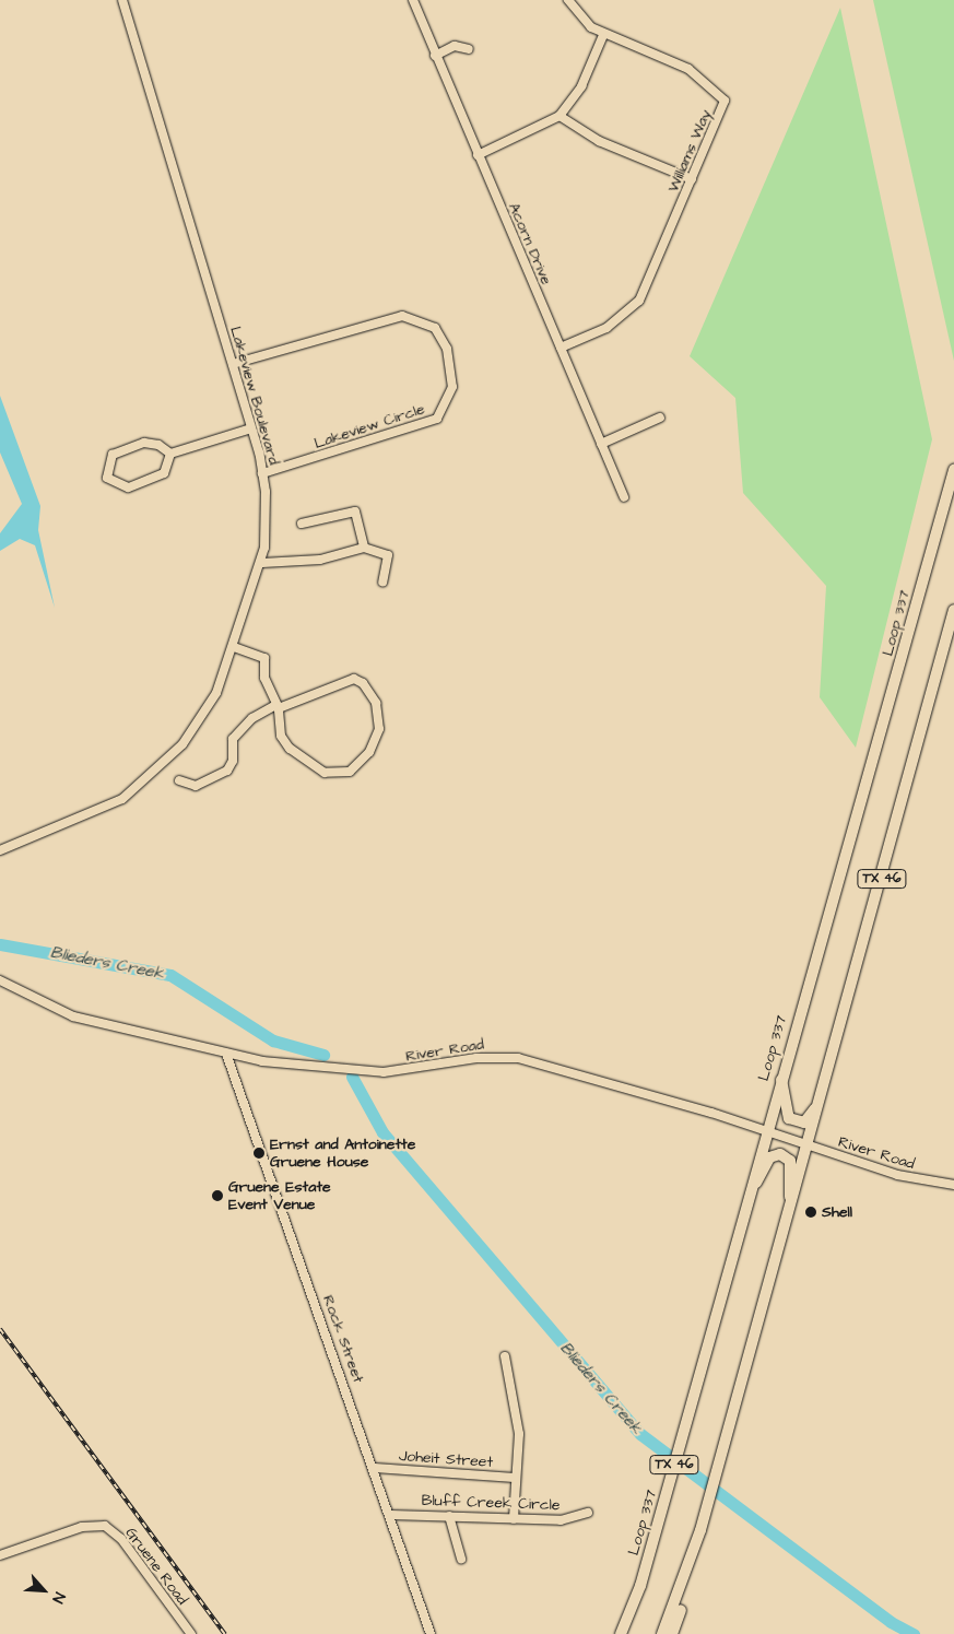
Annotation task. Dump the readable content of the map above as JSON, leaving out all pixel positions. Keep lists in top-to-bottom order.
{
  "streets": {
    "main road": ["Loop 337", "TX 46"],
    "street": [
      "Williams Way",
      "Acorn Drive",
      "Lakeview Boulevard",
      "Lakeview Circle",
      "River Road",
      "Rock Street",
      "Joheit Street",
      "Bluff Creek Circle",
      "Gruene Road"
    ]
  },
  "crossings": [
    ["Williams Way", "Acorn Drive"],
    ["Lakeview Boulevard", "Lakeview Circle"],
    ["Loop 337", "River Road"],
    ["TX 46", "River Road"],
    ["River Road", "Rock Street"],
    ["Rock Street", "Joheit Street"],
    ["Rock Street", "Bluff Creek Circle"]
  ],
  "water": ["Blieders Creek"],
  "places": ["Ernst and Antoinette Gruene House", "Gruene Estate Event Venue", "Shell"],
  "north": "bottom right"
}
